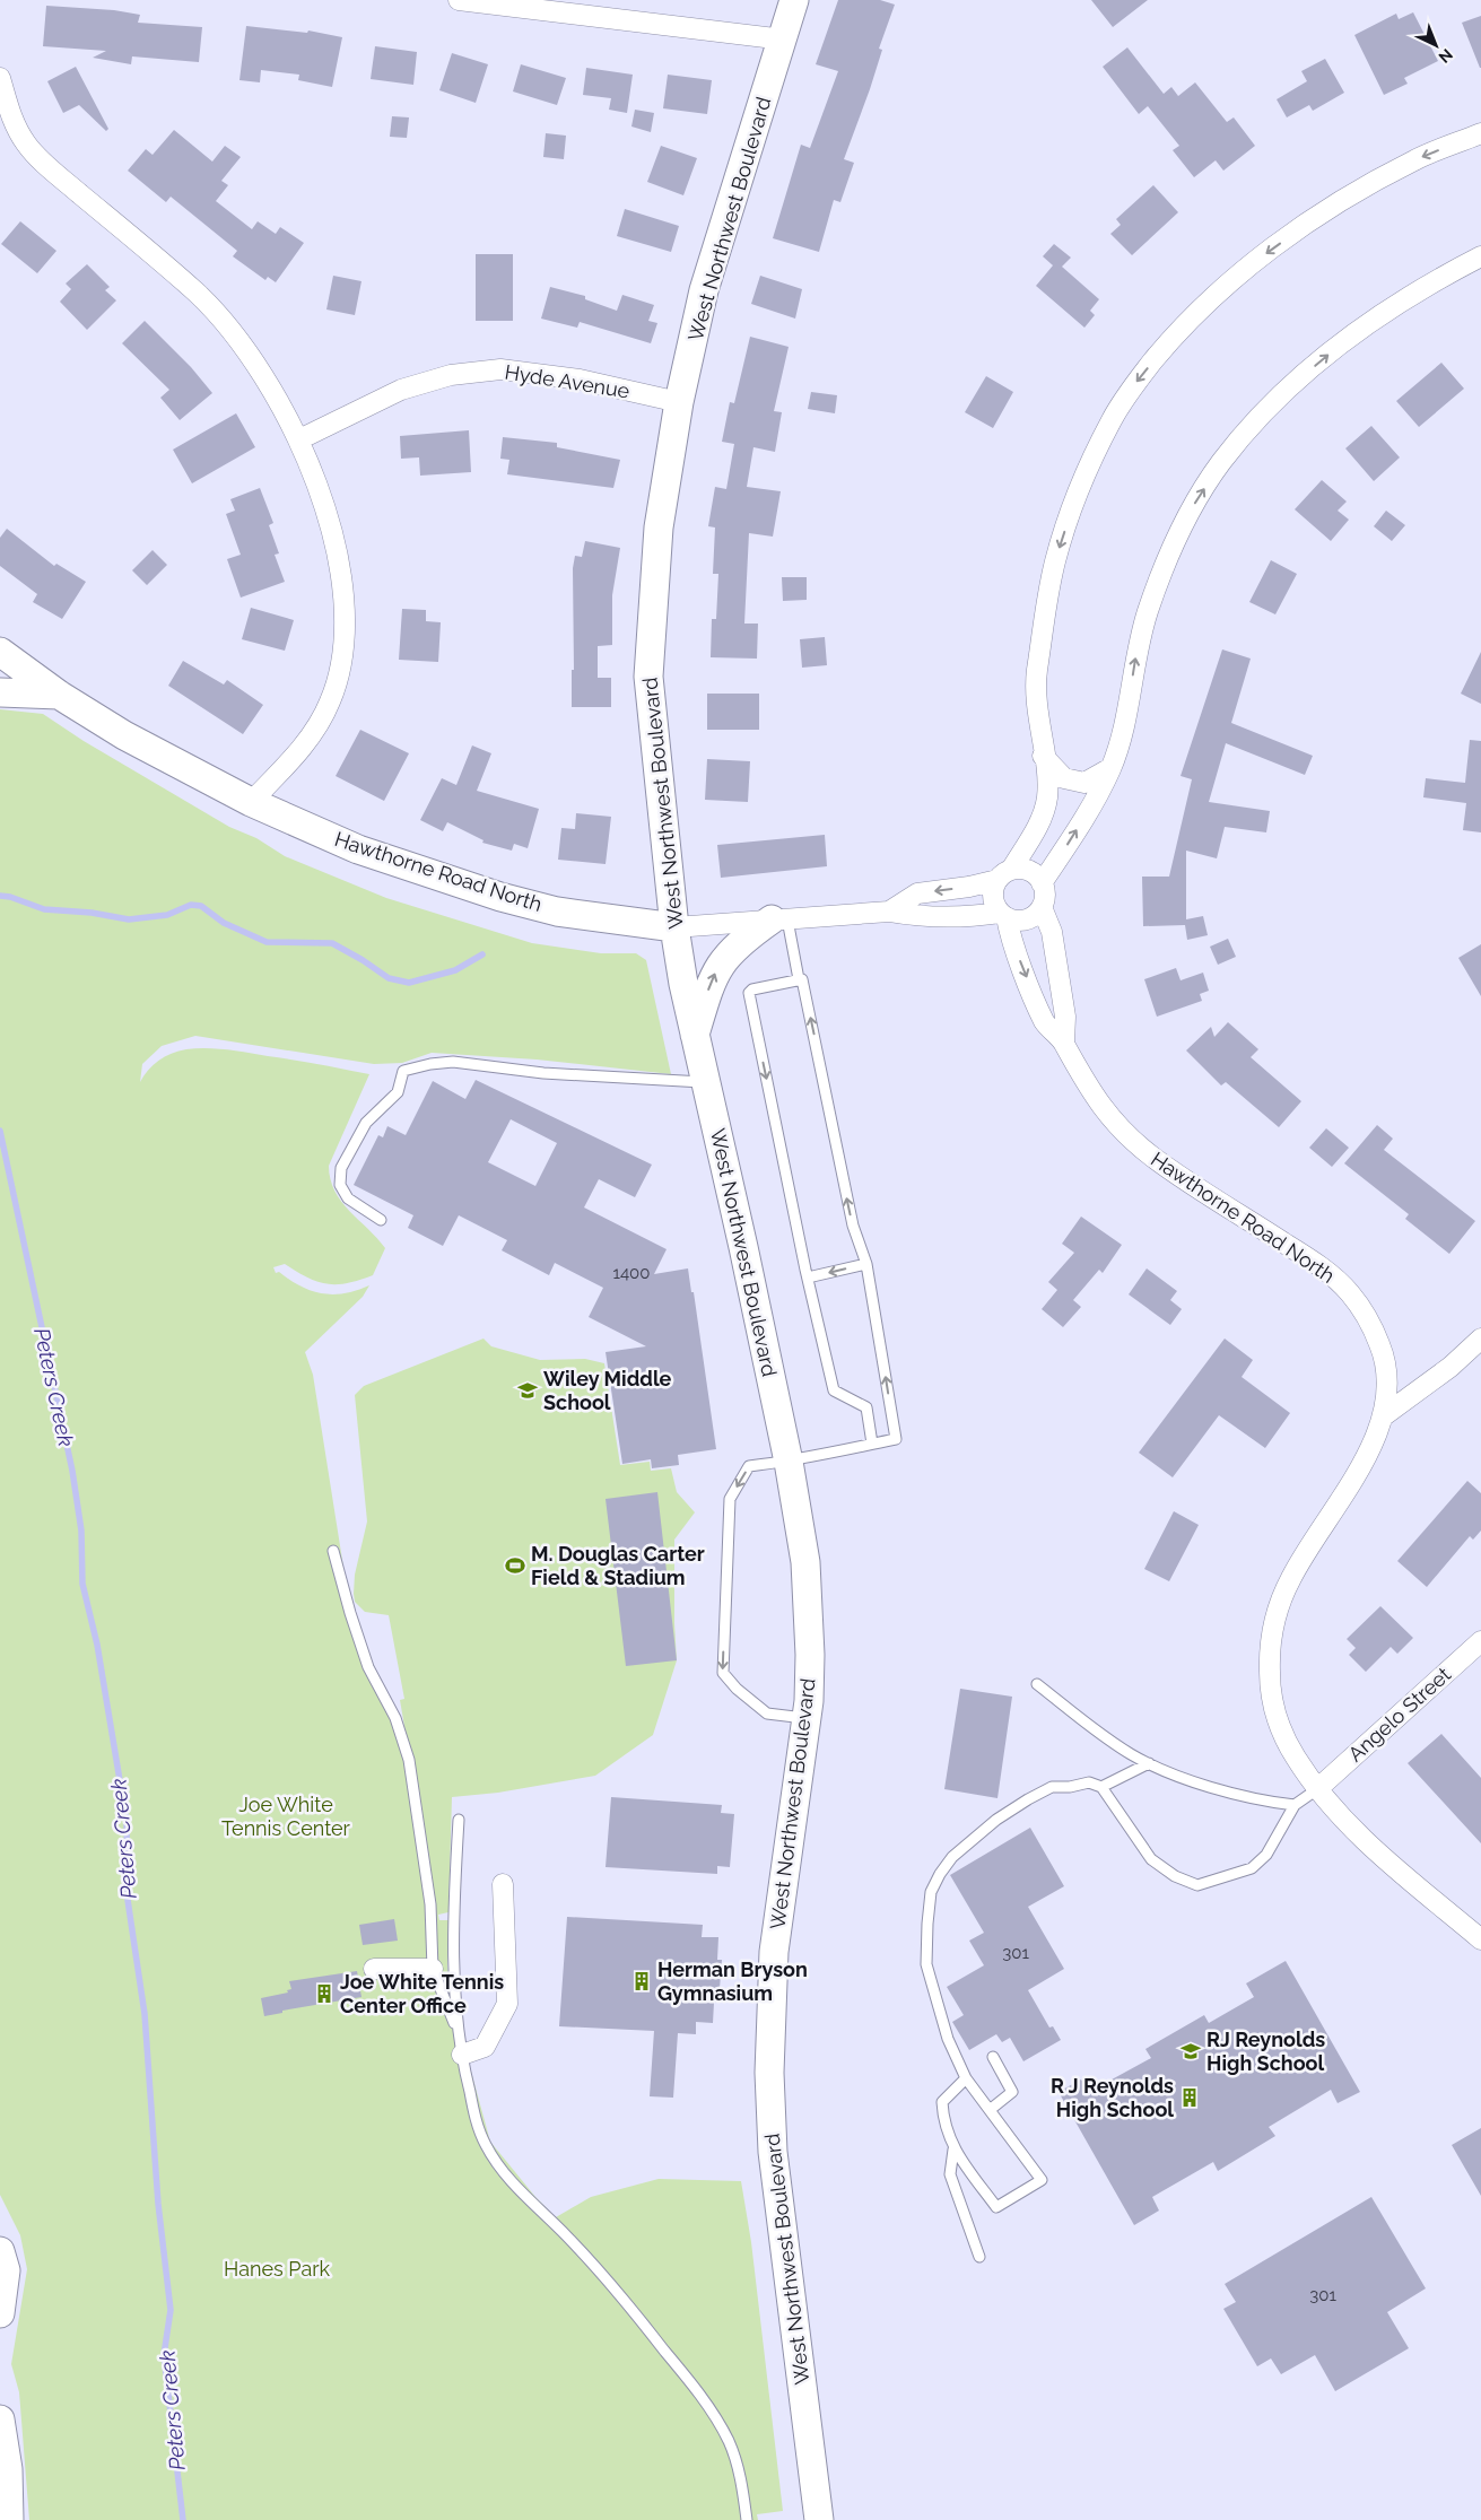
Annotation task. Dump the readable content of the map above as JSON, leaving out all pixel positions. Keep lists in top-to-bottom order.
{
  "streets": {
    "main road": ["West Northwest Boulevard", "Hawthorne Road North"],
    "street": ["Hyde Avenue", "Angelo Street"]
  },
  "crossings": [
    ["West Northwest Boulevard", "Hyde Avenue"],
    ["West Northwest Boulevard", "Hawthorne Road North"],
    ["Hawthorne Road North", "Angelo Street"]
  ],
  "water": ["Peters Creek"],
  "parks": ["Joe White Tennis Center", "Hanes Park"],
  "places": {
    "school or university": ["Wiley Middle School", "RJ Reynolds High School"],
    "sports": ["M. Douglas Carter Field & Stadium"],
    "building": ["Herman Bryson Gymnasium", "Joe White Tennis Center Office", "R J Reynolds High School"]
  },
  "house_numbers": ["1400", "301", "301"],
  "north": "bottom right"
}
